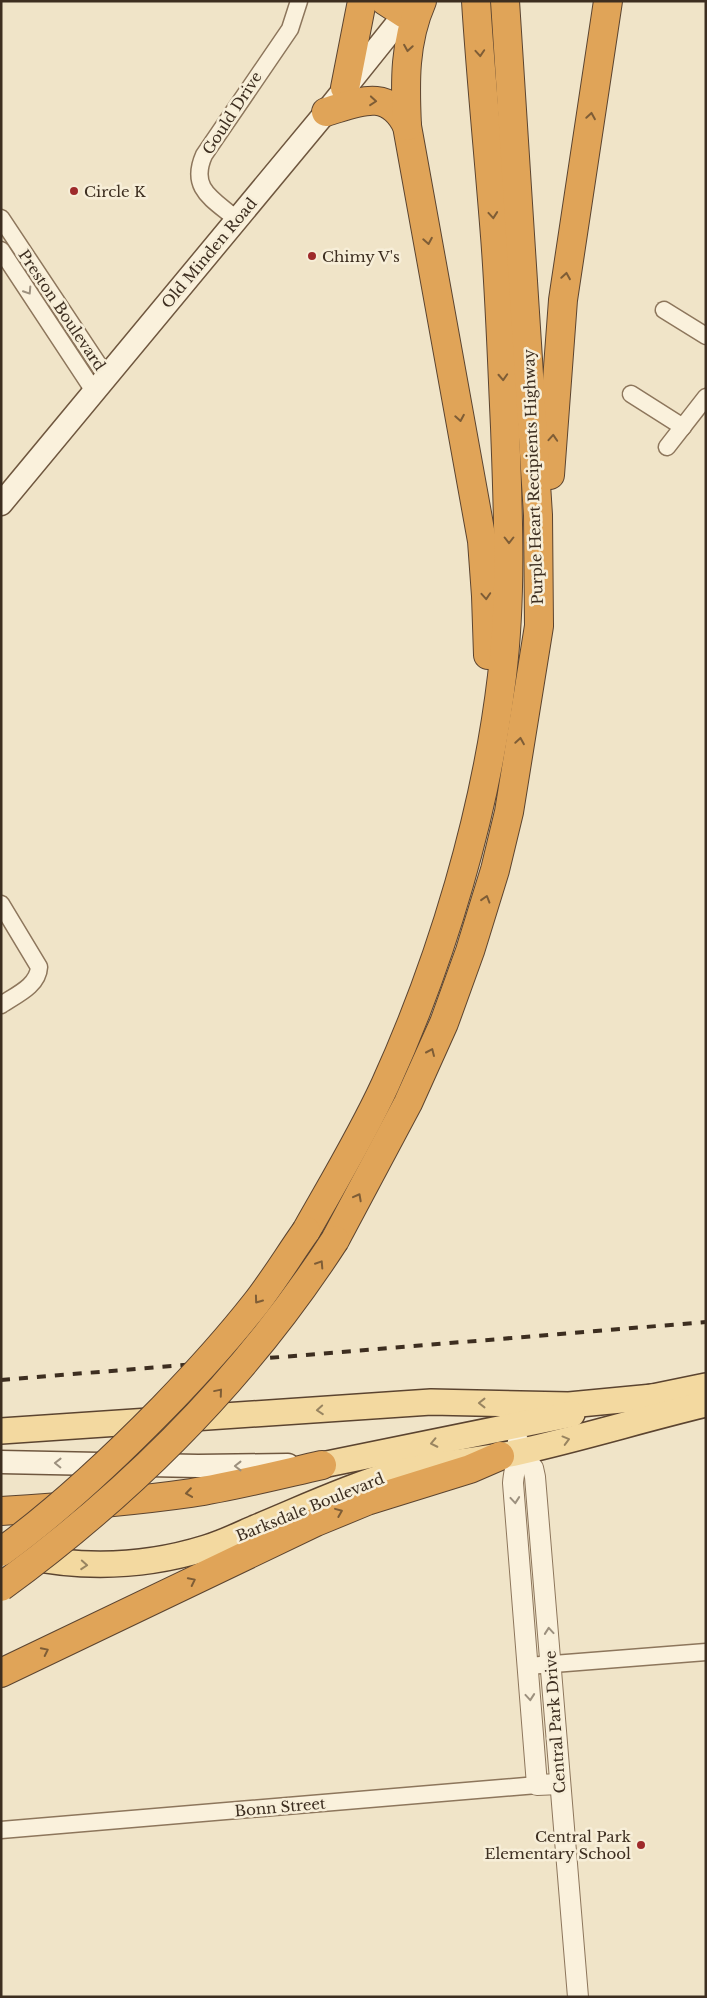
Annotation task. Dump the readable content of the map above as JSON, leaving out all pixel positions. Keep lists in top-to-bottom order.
{
  "streets": {
    "highway": ["Purple Heart Recipients Highway"],
    "main road": ["Old Minden Road", "Barksdale Boulevard"],
    "street": [
      "Gould Drive",
      "Preston Boulevard",
      "Central Park Drive",
      "Bonn Street"
    ]
  },
  "crossings": [
    ["Gould Drive", "Old Minden Road"],
    ["Old Minden Road", "Preston Boulevard"],
    ["Purple Heart Recipients Highway", "Barksdale Boulevard"],
    ["Barksdale Boulevard", "Central Park Drive"],
    ["Central Park Drive", "Bonn Street"]
  ],
  "places": ["Circle K", "Chimy V's", "Central Park Elementary School"]
}
